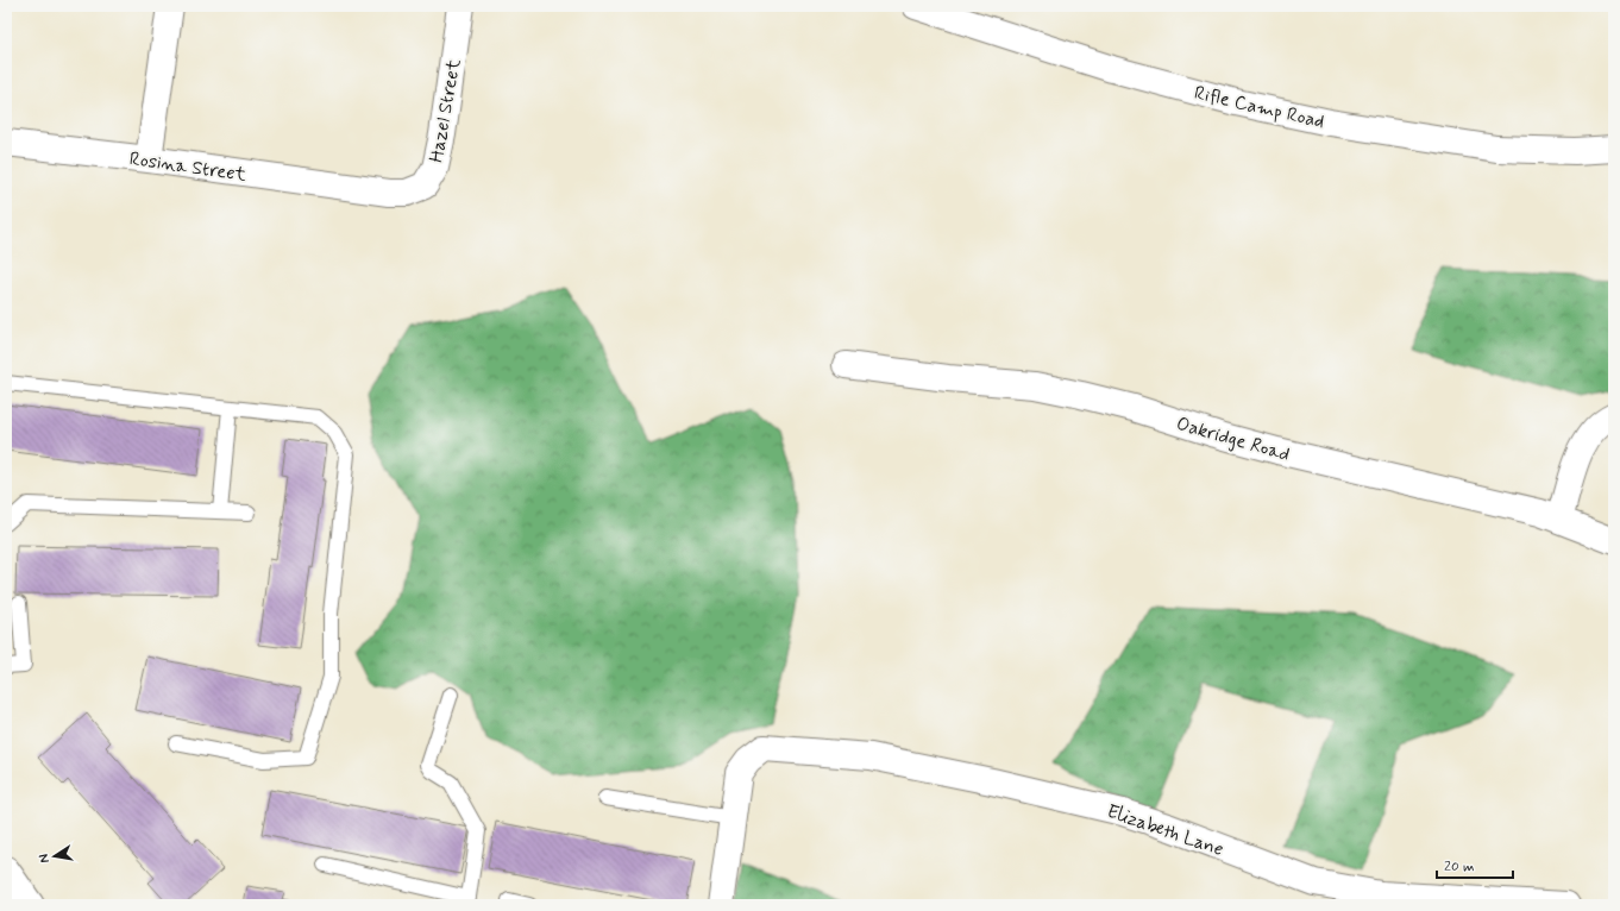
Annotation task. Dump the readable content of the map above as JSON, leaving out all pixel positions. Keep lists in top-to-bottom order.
{
  "streets": {
    "street": [
      "Rifle Camp Road",
      "Hazel Street",
      "Rosina Street",
      "Oakridge Road",
      "Elizabeth Lane"
    ]
  },
  "crossings": [
    ["Hazel Street", "Rosina Street"]
  ],
  "scale_bar": "20 m",
  "north": "left"
}
